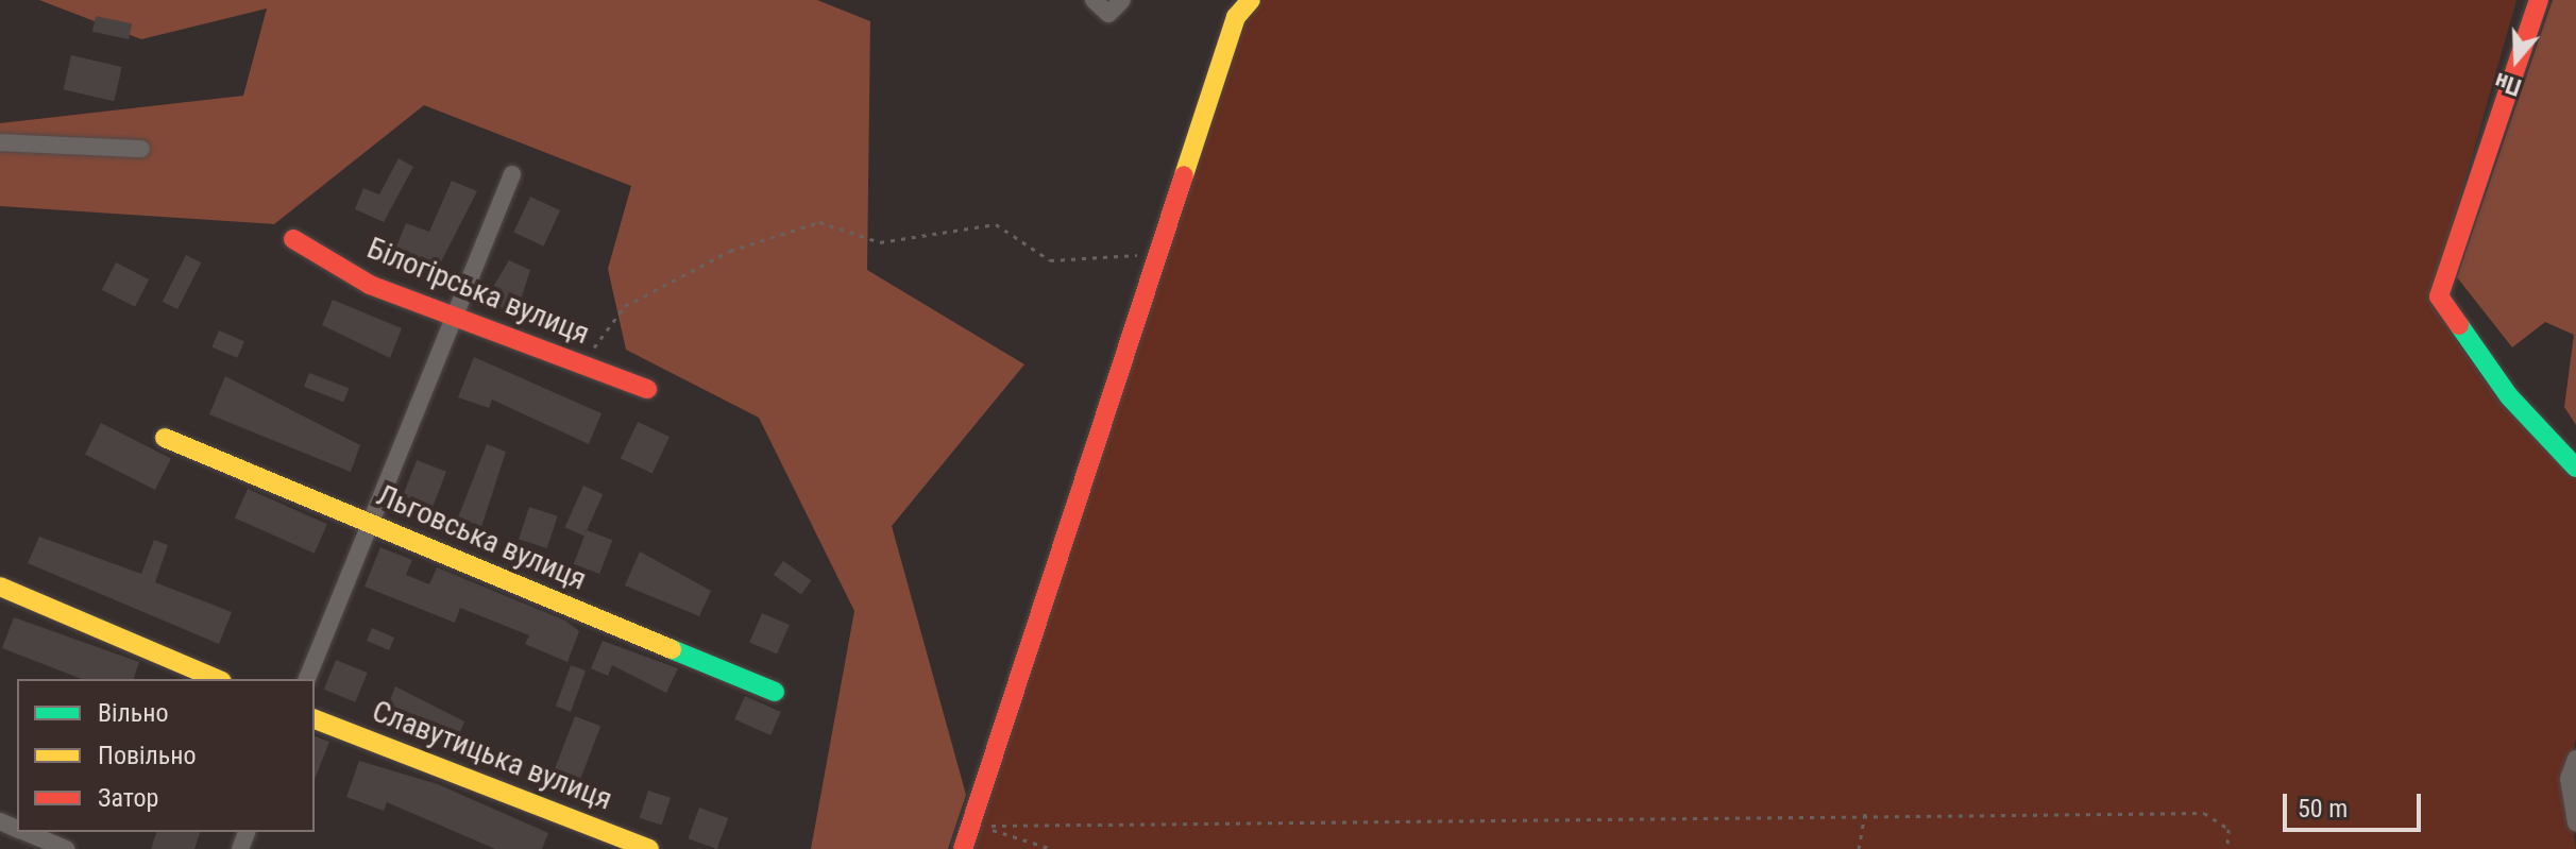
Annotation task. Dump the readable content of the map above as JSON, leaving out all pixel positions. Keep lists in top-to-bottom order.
{
  "streets": {
    "street": ["Білогірська вулиця", "Льговська вулиця", "Славутицька вулиця"]
  },
  "legend": ["Вільно", "Повільно", "Затор"],
  "scale_bar": "50 m",
  "north": "bottom"
}
